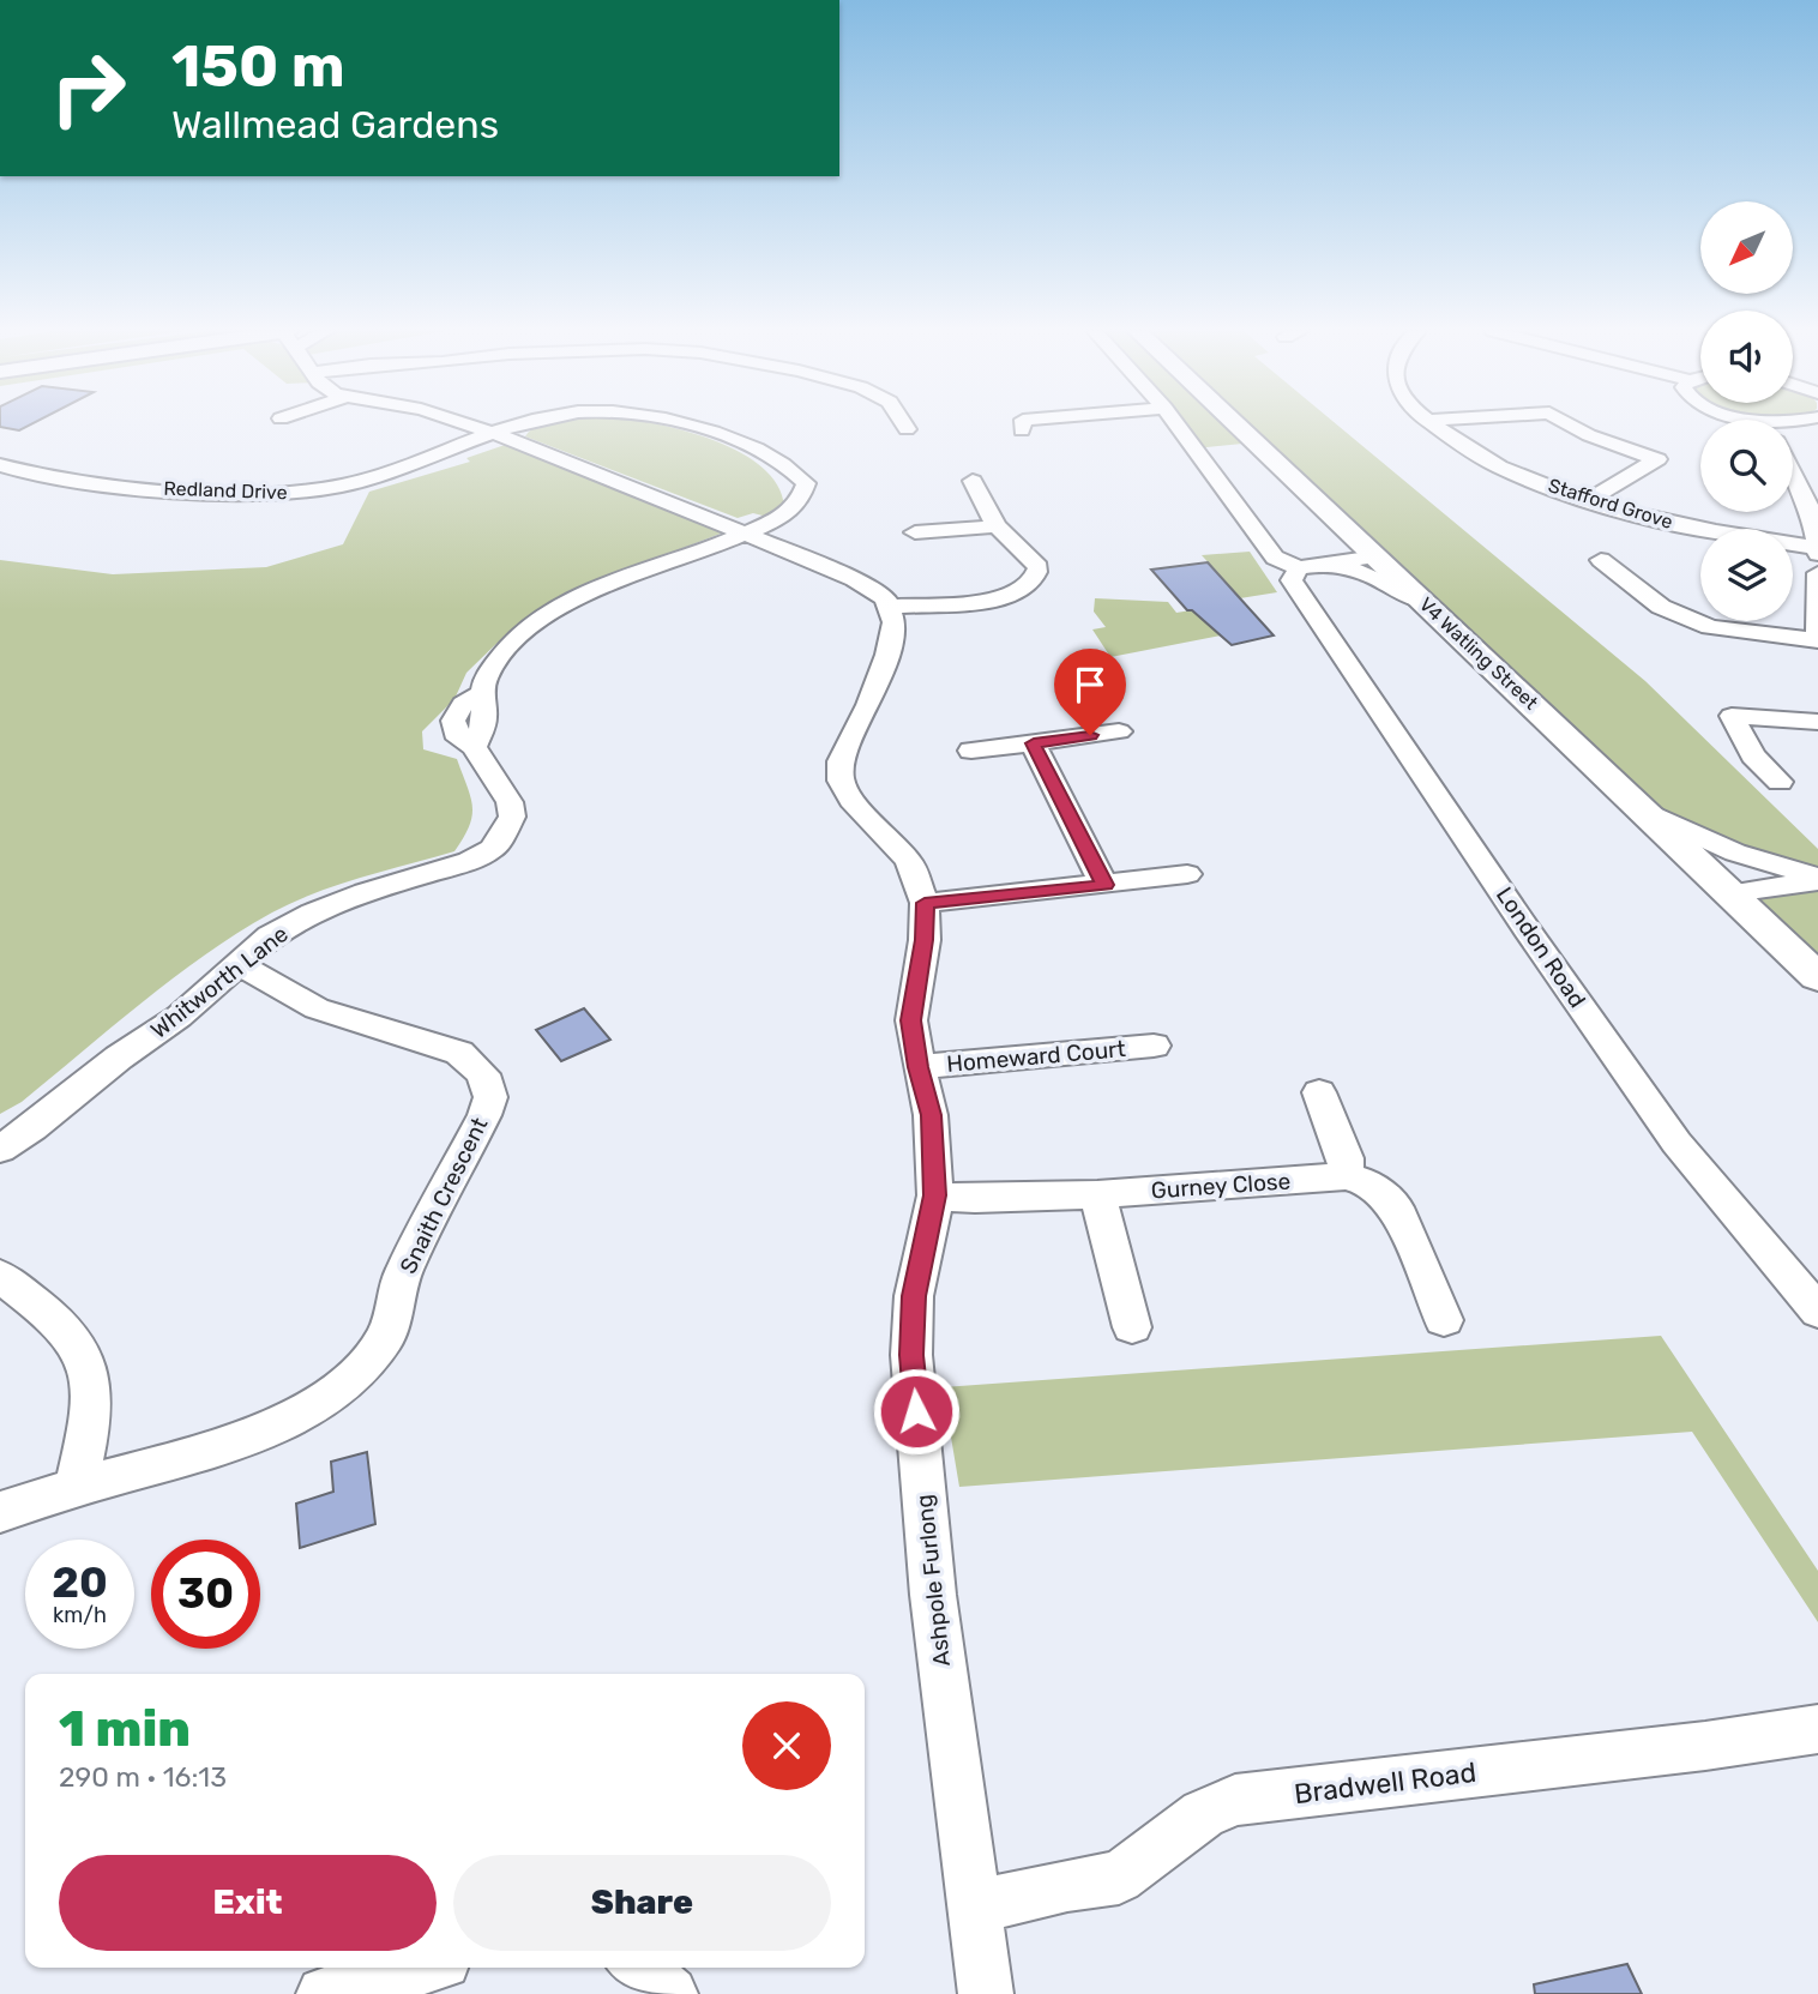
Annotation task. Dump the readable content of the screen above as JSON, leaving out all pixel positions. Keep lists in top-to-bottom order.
{
  "streets": {
    "street": [
      "Redland Drive",
      "Stafford Grove",
      "V4 Watling Street",
      "London Road",
      "Whitworth Lane",
      "Homeward Court",
      "Gurney Close",
      "Snaith Crescent",
      "Ashpole Furlong",
      "Bradwell Road"
    ]
  },
  "crossings": [
    ["Whitworth Lane", "Snaith Crescent"],
    ["Homeward Court", "Ashpole Furlong"],
    ["Gurney Close", "Ashpole Furlong"],
    ["Ashpole Furlong", "Bradwell Road"]
  ],
  "north": "bottom left",
  "page": {
    "turn": ["150 m", "Wallmead Gardens"],
    "speed": "20 km/h",
    "limit": "30",
    "heading": ["1 min", "290 m · 16:13"],
    "buttons": ["Exit", "Share"]
  }
}
